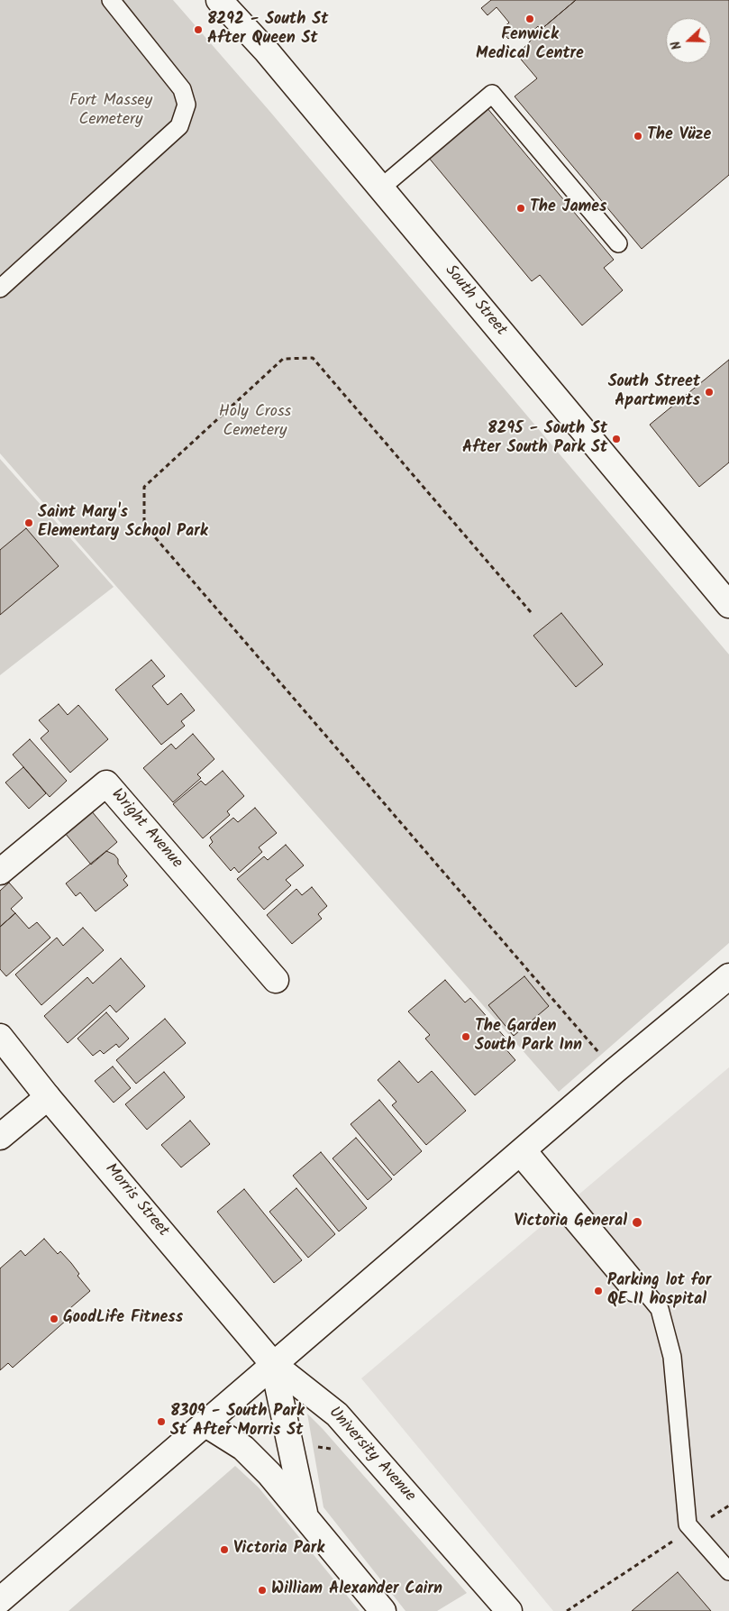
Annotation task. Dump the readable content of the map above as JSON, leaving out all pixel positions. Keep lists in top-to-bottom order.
{
  "streets": {
    "street": [
      "South Street",
      "Wright Avenue",
      "Morris Street",
      "University Avenue"
    ]
  },
  "crossings": [
    ["Morris Street", "University Avenue"]
  ],
  "parks": ["Fort Massey Cemetery", "Holy Cross Cemetery"],
  "places": [
    "Fenwick Medical Centre",
    "8292 - South St After Queen St",
    "The Vüze",
    "The James",
    "South Street Apartments",
    "8295 - South St After South Park St",
    "Saint Mary's Elementary School Park",
    "The Garden South Park Inn",
    "Victoria General",
    "Parking lot for QE II hospital",
    "GoodLife Fitness",
    "8309 - South Park St After Morris St",
    "Victoria Park",
    "William Alexander Cairn"
  ],
  "north": "left"
}
